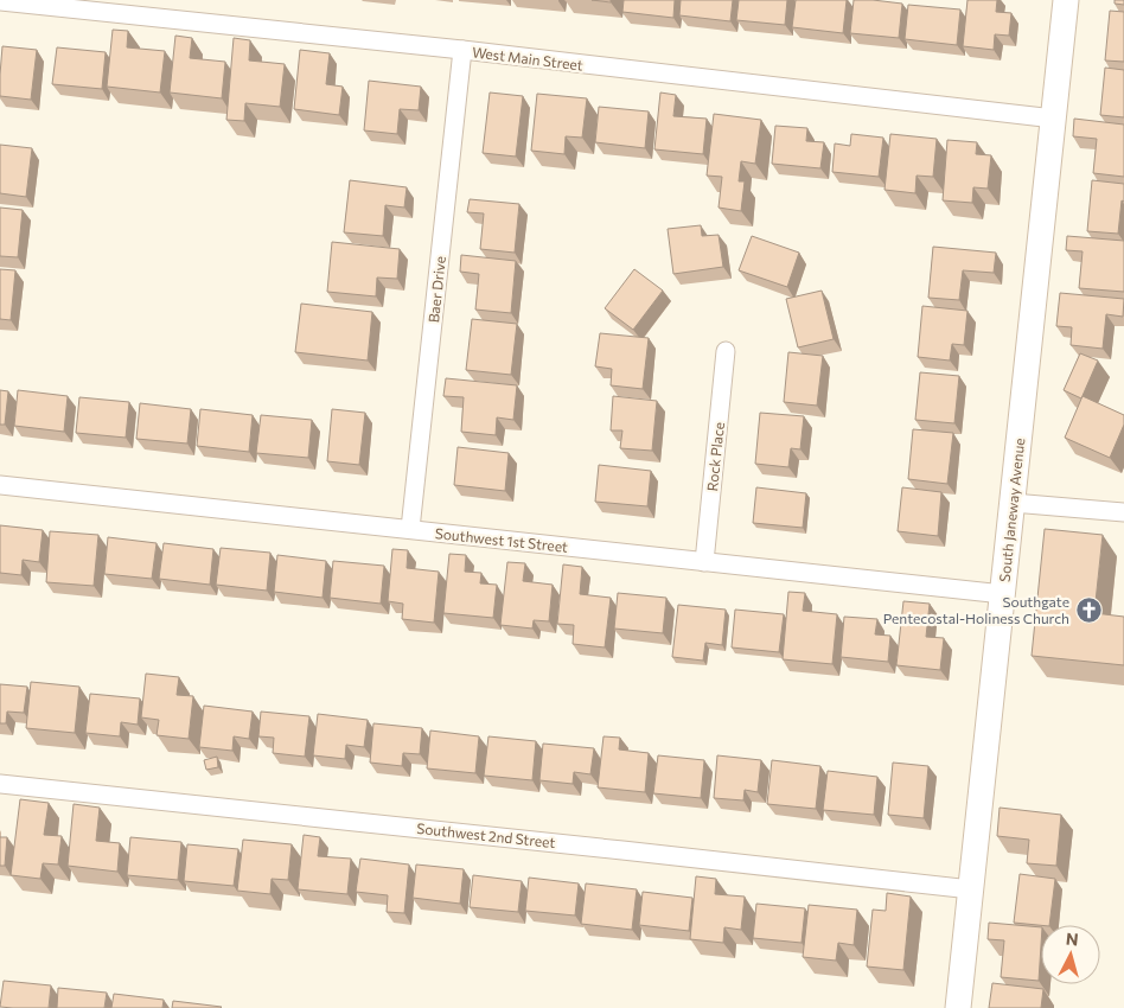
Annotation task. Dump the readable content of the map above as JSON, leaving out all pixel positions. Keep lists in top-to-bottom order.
{
  "streets": {
    "street": [
      "West Main Street",
      "Baer Drive",
      "Rock Place",
      "South Janeway Avenue",
      "Southwest 1st Street",
      "Southwest 2nd Street"
    ]
  },
  "crossings": [
    ["West Main Street", "Baer Drive"],
    ["West Main Street", "South Janeway Avenue"],
    ["Baer Drive", "Southwest 1st Street"],
    ["Rock Place", "Southwest 1st Street"],
    ["South Janeway Avenue", "Southwest 1st Street"],
    ["South Janeway Avenue", "Southwest 2nd Street"]
  ],
  "places": {
    "church": ["Southgate Pentecostal-Holiness Church"]
  },
  "north": "top"
}
